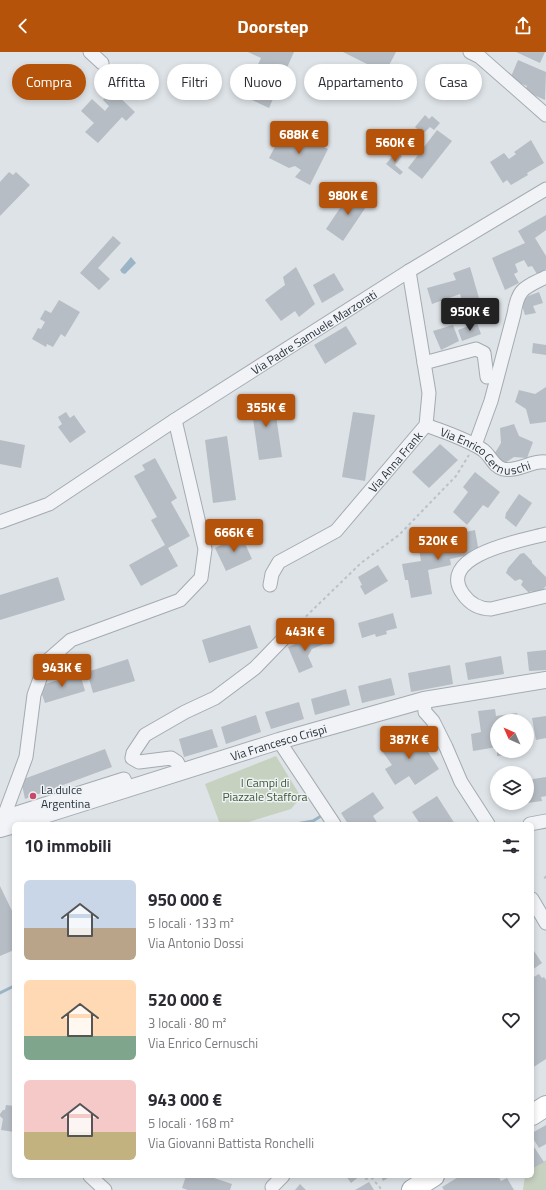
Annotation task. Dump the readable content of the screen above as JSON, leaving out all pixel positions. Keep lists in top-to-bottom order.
{
  "streets": {
    "street": [
      "Via Padre Samuele Marzorati",
      "Via Enrico Cernuschi",
      "Via Anna Frank",
      "Via Francesco Crispi"
    ]
  },
  "crossings": [
    ["Via Padre Samuele Marzorati", "Via Anna Frank"],
    ["Via Enrico Cernuschi", "Via Anna Frank"]
  ],
  "parks": ["I Campi di Piazzale Staffora"],
  "places": ["La dulce Argentina"],
  "north": "top left",
  "page": {
    "header": "Doorstep",
    "chip": [
      "Compra",
      "Affitta",
      "Filtri",
      "Nuovo",
      "Appartamento",
      "Casa"
    ],
    "price": [
      "688K €",
      "560K €",
      "980K €",
      "950K €",
      "355K €",
      "666K €",
      "520K €",
      "443K €",
      "943K €",
      "387K €"
    ],
    "heading": "10 immobili",
    "list": [
      {
        "name": "950 000 €",
        "note": "5 locali · 133 m² · Via Antonio Dossi"
      },
      {
        "name": "520 000 €",
        "note": "3 locali · 80 m² · Via Enrico Cernuschi"
      },
      {
        "name": "943 000 €",
        "note": "5 locali · 168 m² · Via Giovanni Battista Ronchelli"
      }
    ]
  }
}
